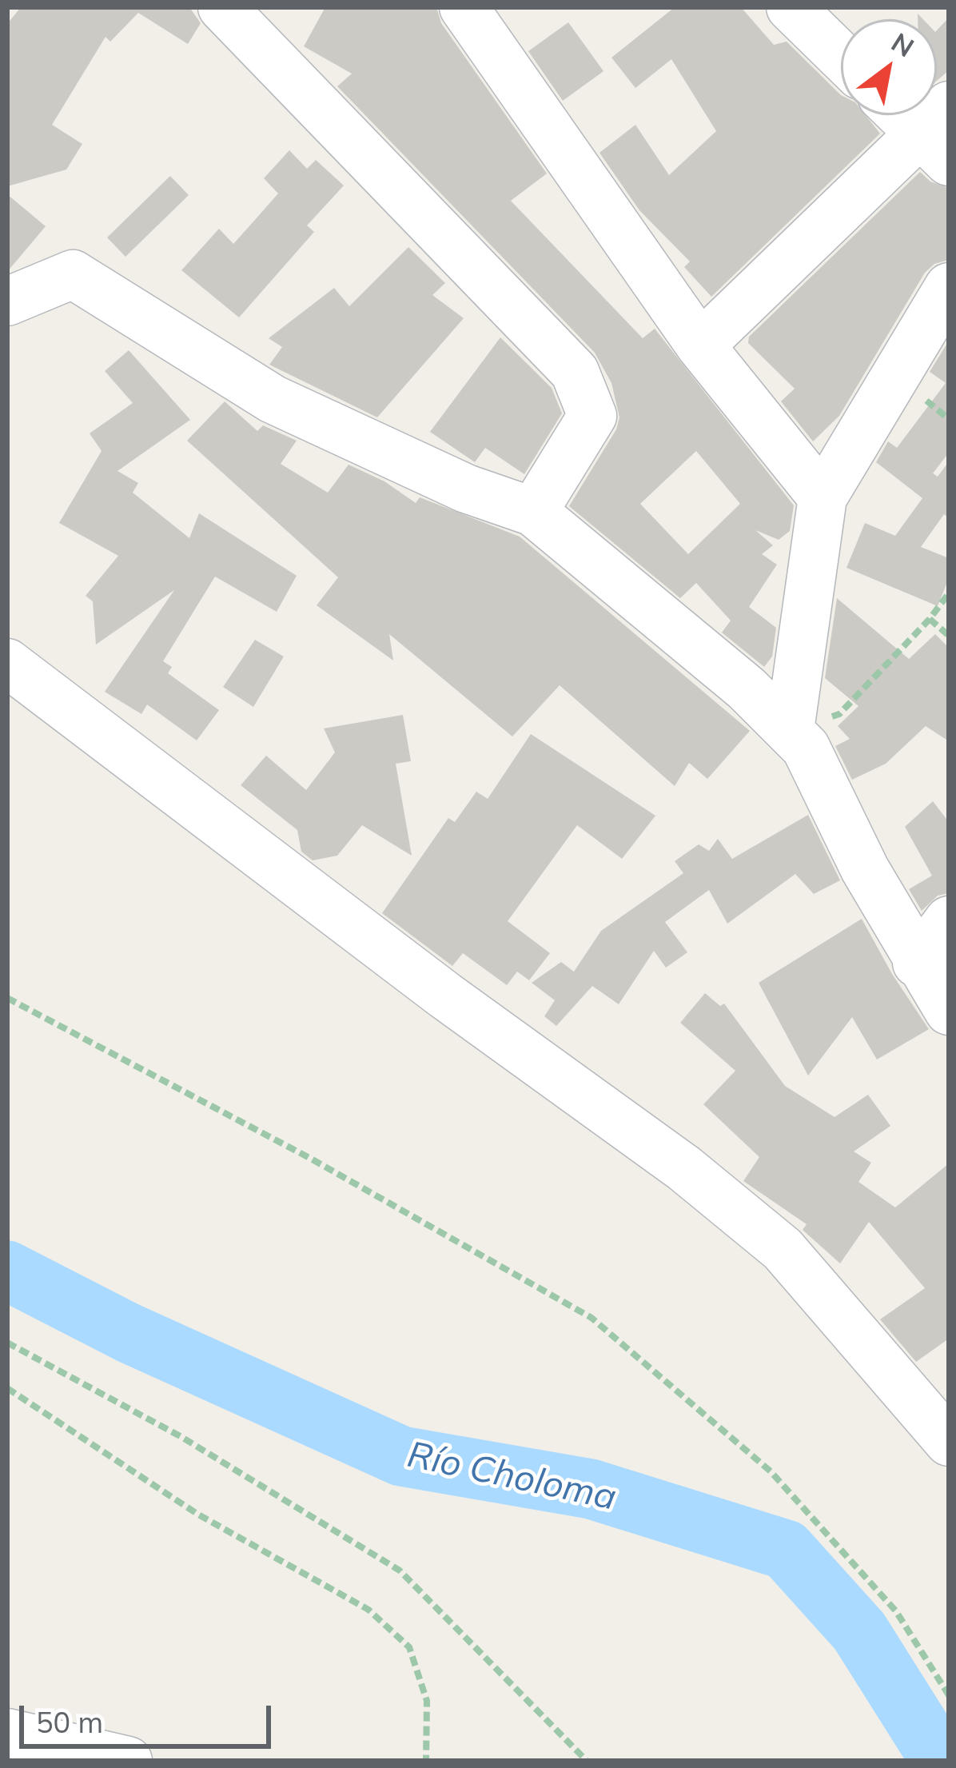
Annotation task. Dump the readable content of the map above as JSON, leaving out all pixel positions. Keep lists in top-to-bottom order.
{
  "water": ["Río Choloma"],
  "scale_bar": "50 m",
  "north": "top right"
}
